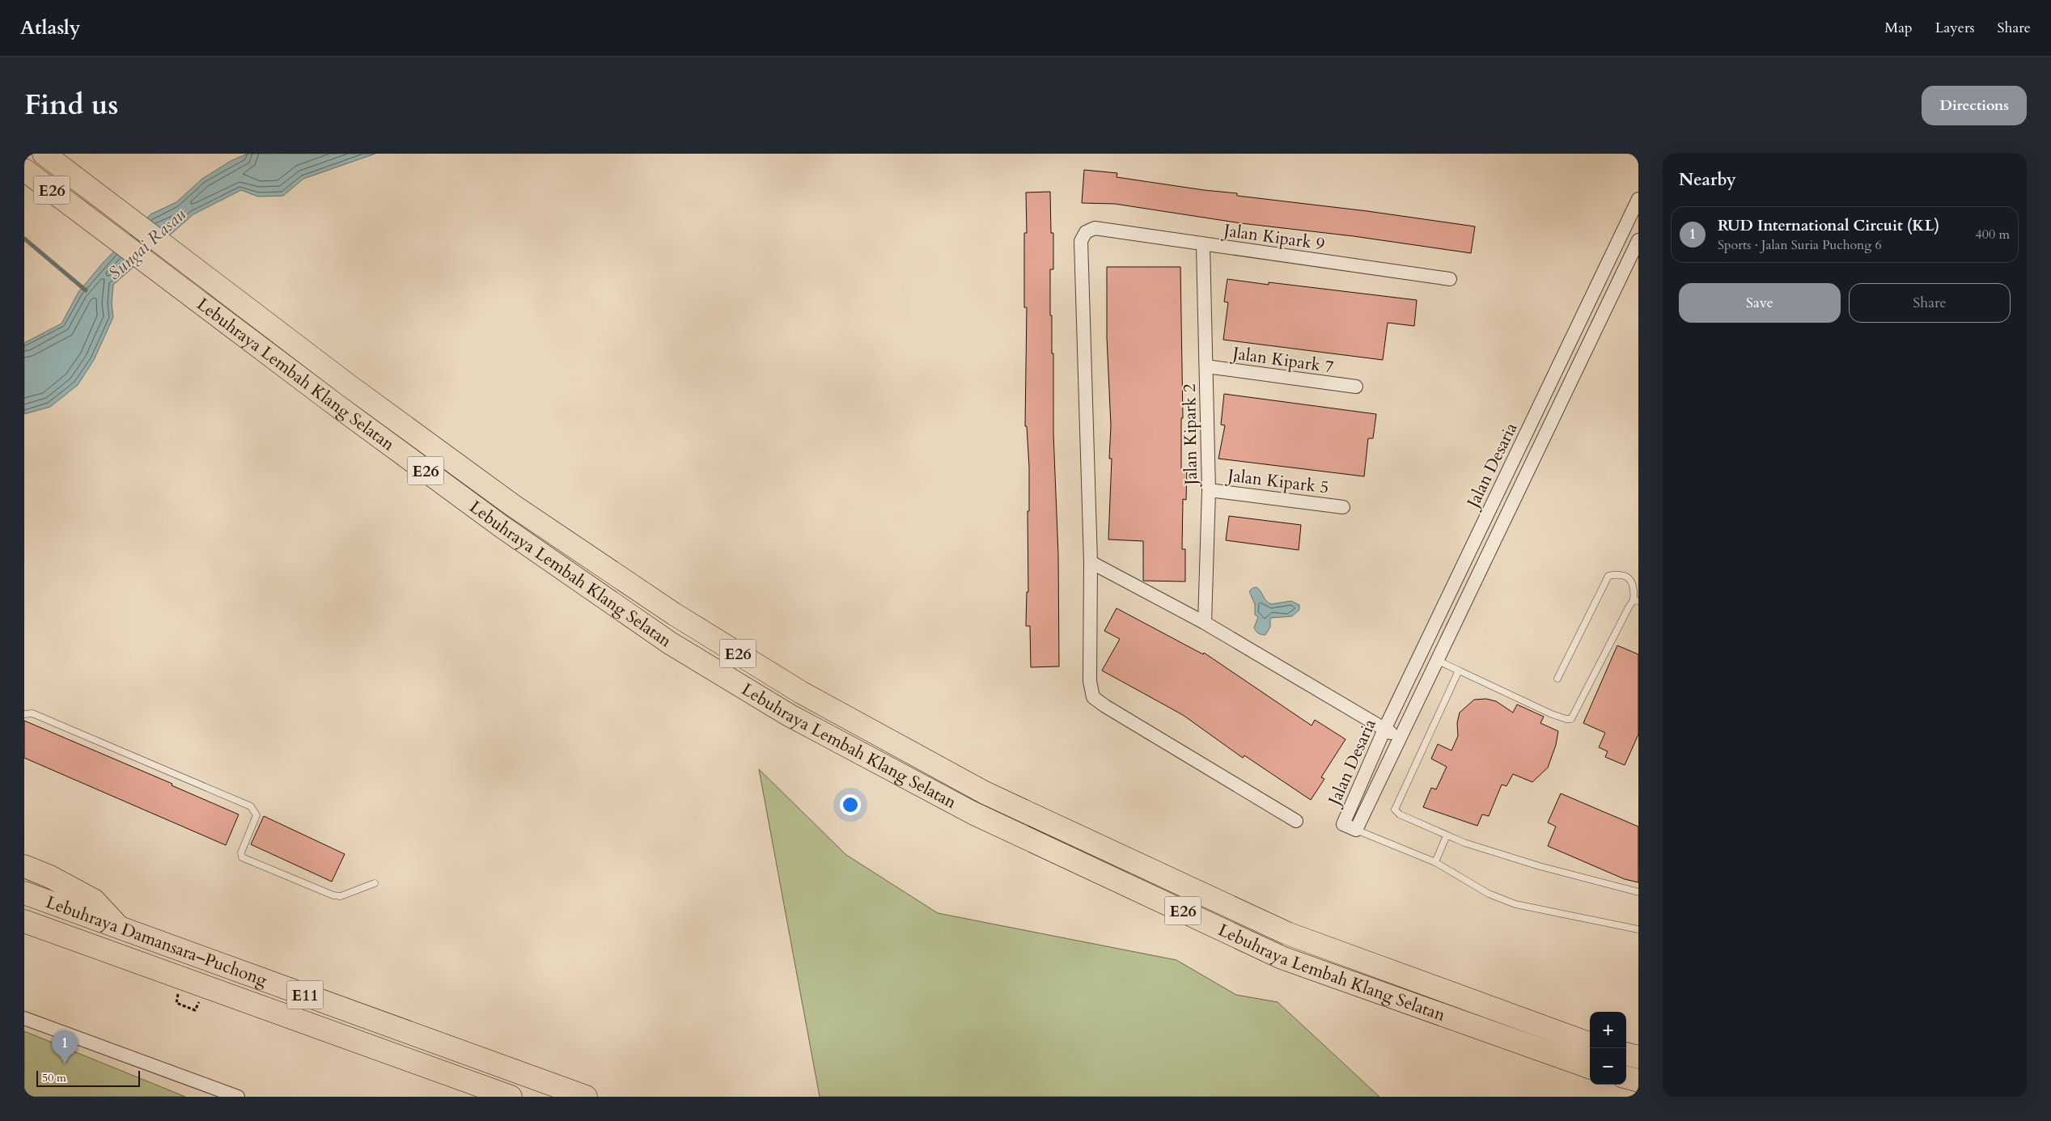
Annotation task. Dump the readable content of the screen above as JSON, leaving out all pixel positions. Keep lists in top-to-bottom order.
{
  "streets": {
    "highway": [
      "E26",
      "Lebuhraya Lembah Klang Selatan",
      "Lebuhraya Damansara–Puchong",
      "E11"
    ],
    "street": [
      "Jalan Kipark 9",
      "Jalan Kipark 7",
      "Jalan Kipark 2",
      "Jalan Desaria",
      "Jalan Kipark 5"
    ]
  },
  "crossings": [
    ["Jalan Kipark 9", "Jalan Kipark 2"],
    ["Jalan Kipark 7", "Jalan Kipark 2"],
    ["Jalan Kipark 2", "Jalan Kipark 5"]
  ],
  "water": ["Sungai Rasau"],
  "scale_bar": "50 m",
  "page": {
    "header": "Atlasly",
    "nav": ["Map", "Layers", "Share"],
    "title": "Find us",
    "buttons": [
      "Directions",
      ["Save", "Share"]
    ],
    "heading": "Nearby",
    "list": [
      {
        "mark": "1",
        "name": "RUD International Circuit (KL)",
        "note": "Sports · Jalan Suria Puchong 6",
        "value": "400 m"
      }
    ],
    "map_buttons": ["+", "−"],
    "pins": "1",
    "scale": "50 m"
  }
}
